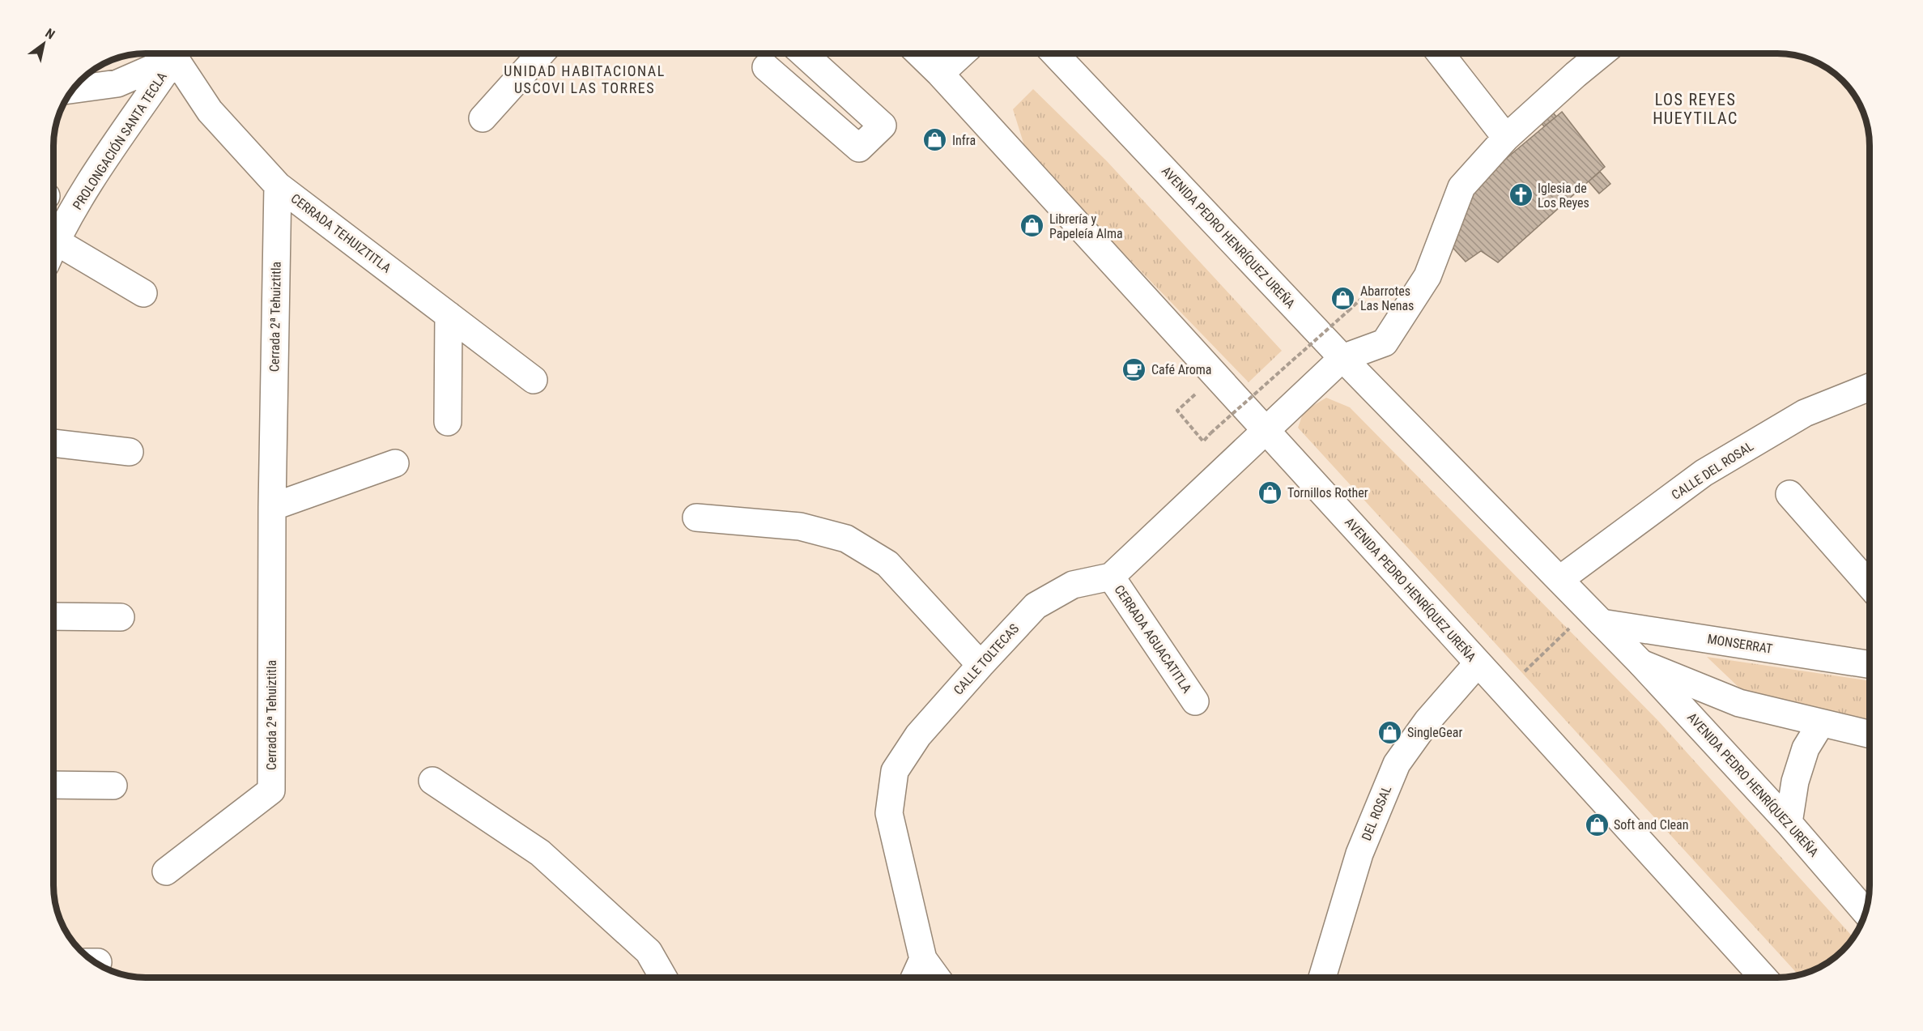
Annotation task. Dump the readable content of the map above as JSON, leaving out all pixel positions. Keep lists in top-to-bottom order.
{
  "streets": {
    "street": [
      "PROLONGACIÓN SANTA TECLA",
      "CERRADA TEHUIZTITLA",
      "AVENIDA PEDRO HENRÍQUEZ UREÑA",
      "Cerrada 2ª Tehuiztitla",
      "CALLE DEL ROSAL",
      "CERRADA AGUACATITLA",
      "MONSERRAT",
      "CALLE TOLTECAS",
      "DEL ROSAL"
    ]
  },
  "crossings": [
    ["CERRADA TEHUIZTITLA", "Cerrada 2ª Tehuiztitla"],
    ["AVENIDA PEDRO HENRÍQUEZ UREÑA", "CALLE DEL ROSAL"],
    ["AVENIDA PEDRO HENRÍQUEZ UREÑA", "MONSERRAT"],
    ["AVENIDA PEDRO HENRÍQUEZ UREÑA", "DEL ROSAL"],
    ["CERRADA AGUACATITLA", "CALLE TOLTECAS"]
  ],
  "districts": ["UNIDAD HABITACIONAL USCOVI LAS TORRES", "LOS REYES HUEYTILAC"],
  "places": {
    "shop": [
      "Infra",
      "Librería y Papeleía Alma",
      "Abarrotes Las Nenas",
      "Tornillos Rother",
      "SingleGear",
      "Soft and Clean"
    ],
    "church": ["Iglesia de Los Reyes"],
    "cafe": ["Café Aroma"]
  },
  "north": "top right"
}
